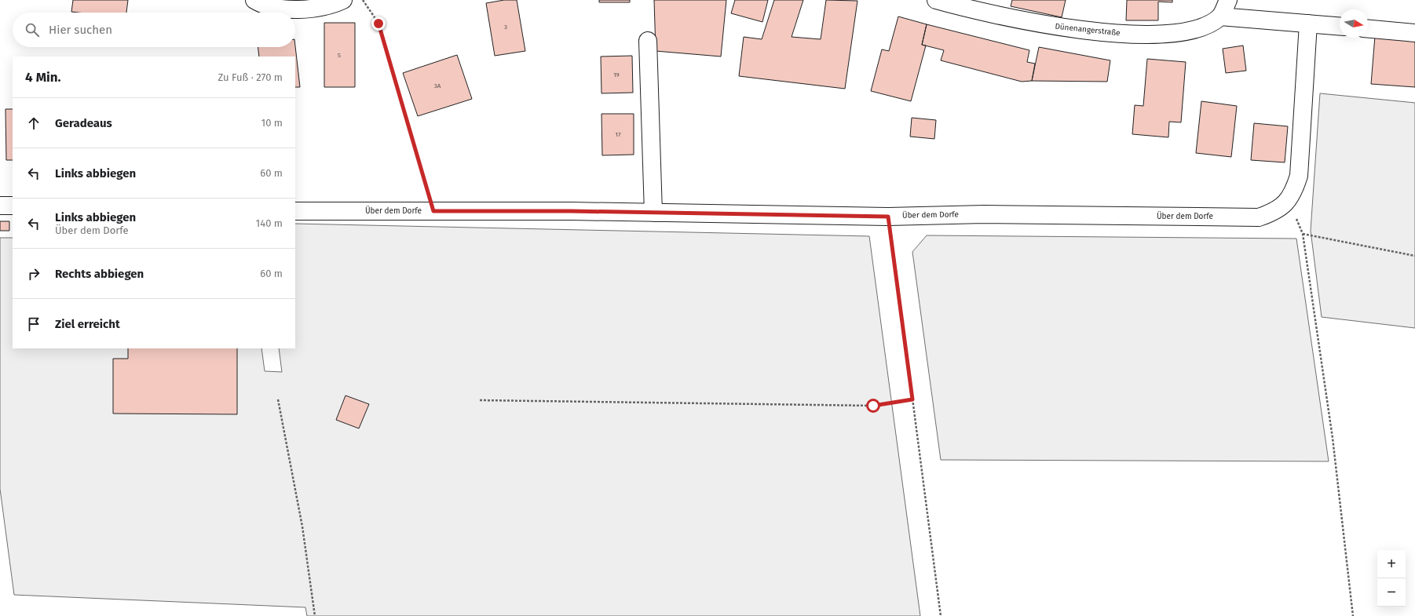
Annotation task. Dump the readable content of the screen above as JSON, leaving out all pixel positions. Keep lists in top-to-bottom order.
{
  "streets": {
    "street": ["Dünenangerstraße", "Über dem Dorfe"]
  },
  "house_numbers": [
    "3",
    "5",
    "19",
    "3A",
    "17"
  ],
  "north": "right",
  "page": {
    "search": "Hier suchen",
    "heading": ["4 Min.", "Zu Fuß · 270 m"],
    "list": [
      ["Geradeaus", "10 m"],
      ["Links abbiegen", "60 m"],
      ["Links abbiegen", "Über dem Dorfe", "140 m"],
      ["Rechts abbiegen", "60 m"],
      "Ziel erreicht"
    ],
    "map_buttons": ["+", "−"]
  }
}
